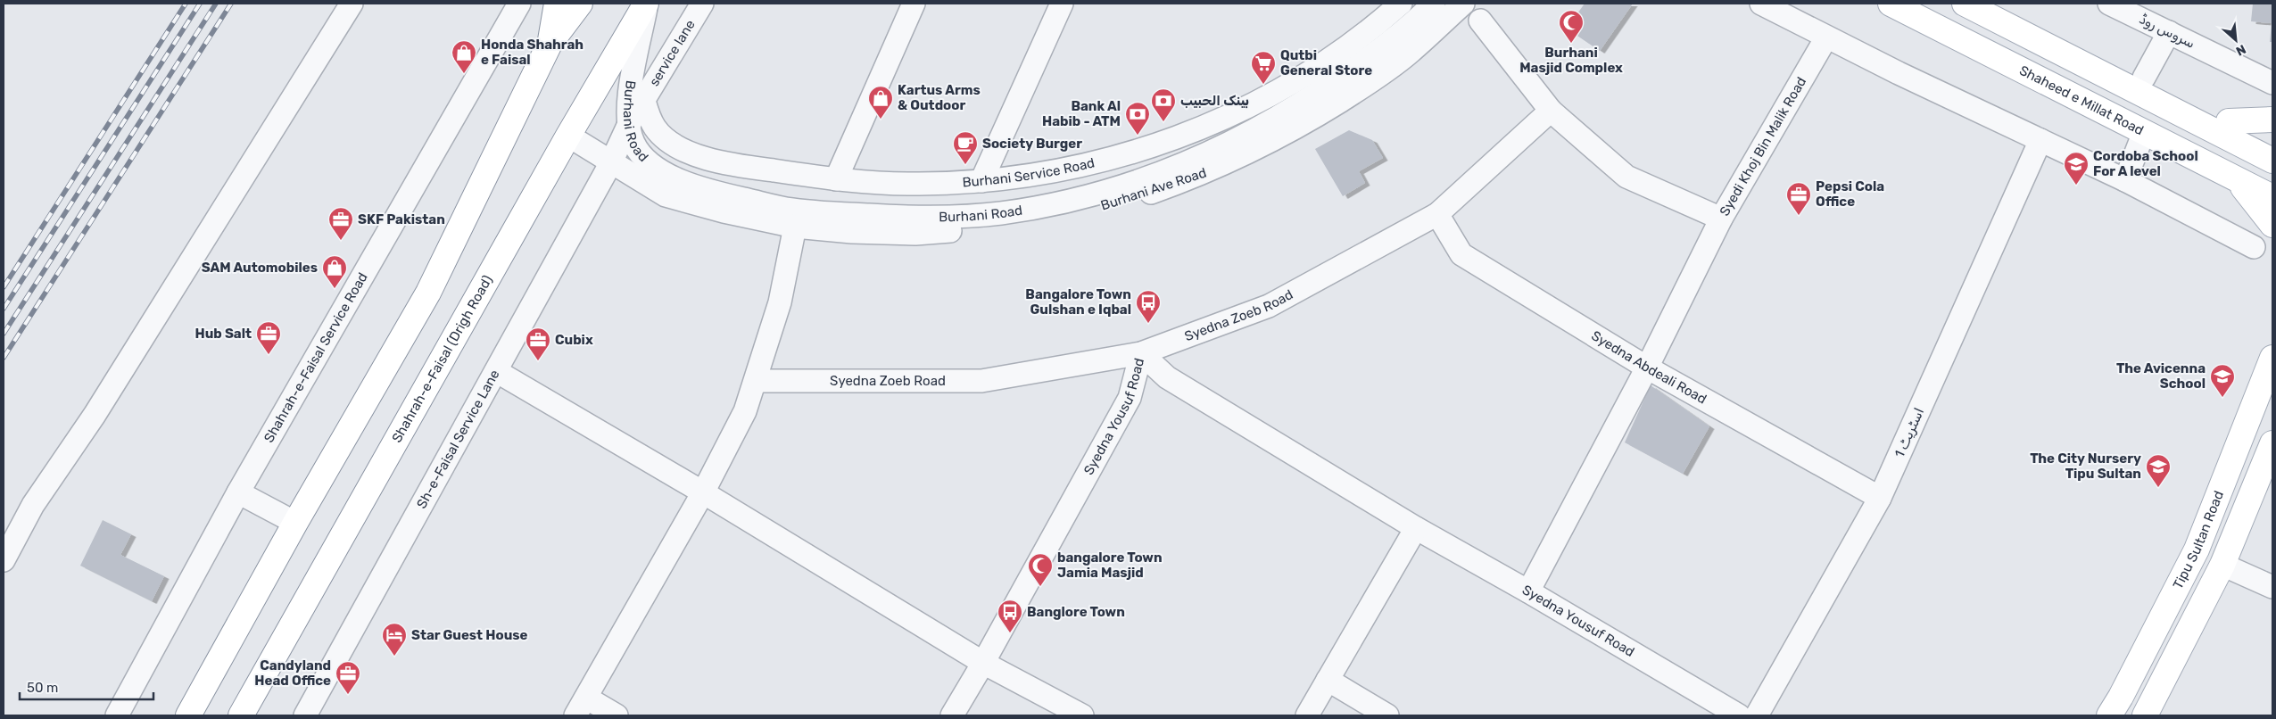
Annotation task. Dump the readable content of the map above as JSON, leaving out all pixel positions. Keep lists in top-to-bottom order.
{
  "streets": {
    "main road": ["Shaheed e Millat Road", "Shahrah-e-Faisal (Drigh Road)", "Tipu Sultan Road"],
    "street": [
      "سروس روڈ",
      "service lane",
      "Burhani Road",
      "Syedi Khoj Bin Malik Road",
      "Burhani Service Road",
      "Burhani Ave Road",
      "Syedna Zoeb Road",
      "Shahrah-e-Faisal Service Road",
      "Syedna Abdeali Road",
      "Syedna Yousuf Road",
      "اسٹریٹ 1",
      "Sh-e-Faisal Service Lane"
    ]
  },
  "crossings": [
    ["service lane", "Burhani Road"],
    ["service lane", "Burhani Service Road"],
    ["service lane", "Sh-e-Faisal Service Lane"],
    ["Burhani Road", "Burhani Ave Road"],
    ["Burhani Road", "Shahrah-e-Faisal (Drigh Road)"],
    ["Burhani Road", "Sh-e-Faisal Service Lane"],
    ["Syedi Khoj Bin Malik Road", "Syedna Zoeb Road"],
    ["Syedna Zoeb Road", "Syedna Abdeali Road"],
    ["Syedna Zoeb Road", "Syedna Yousuf Road"],
    ["Syedna Abdeali Road", "اسٹریٹ 1"]
  ],
  "places": {
    "mosque": ["Burhani Masjid Complex", "bangalore Town Jamia Masjid"],
    "shop": ["Honda Shahrah e Faisal", "Kartus Arms & Outdoor", "SAM Automobiles"],
    "supermarket": ["Qutbi General Store"],
    "bank": ["بينک الحبيب", "Bank Al Habib - ATM"],
    "cafe": ["Society Burger"],
    "school or university": ["Cordoba School For A level", "The Avicenna School", "The City Nursery Tipu Sultan"],
    "office": [
      "Pepsi Cola Office",
      "SKF Pakistan",
      "Hub Salt",
      "Cubix",
      "Candyland Head Office"
    ],
    "bus stop": ["Bangalore Town Gulshan e Iqbal", "Banglore Town"],
    "hotel": ["Star Guest House"]
  },
  "scale_bar": "50 m",
  "north": "bottom right"
}
